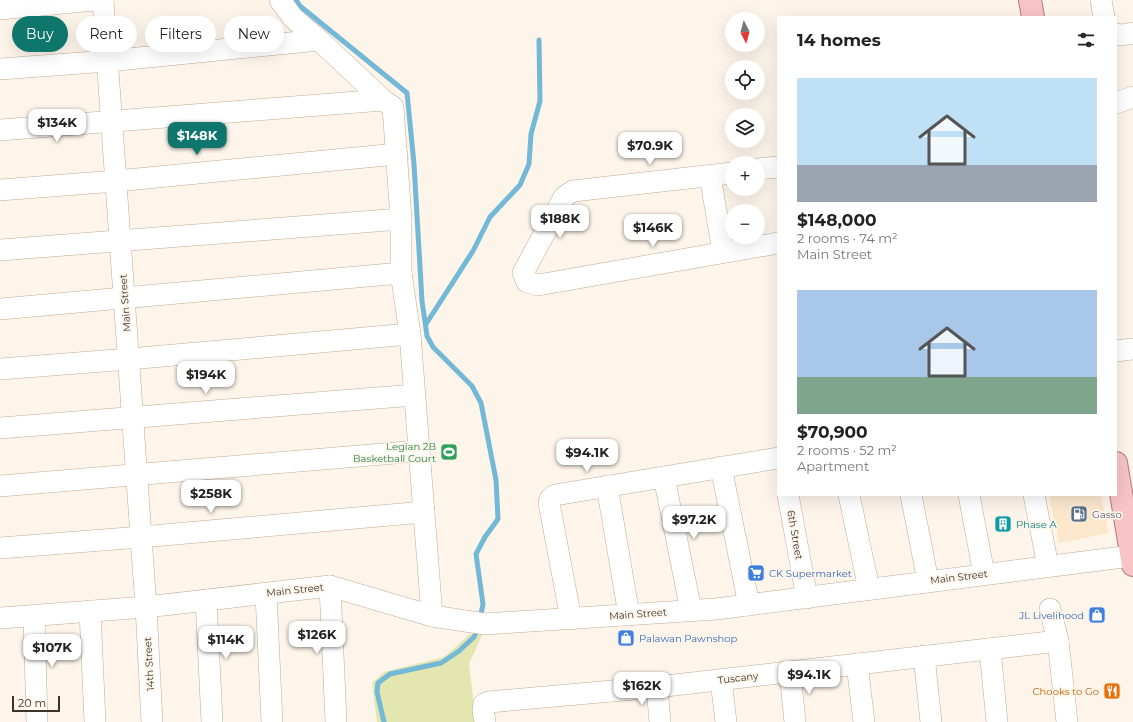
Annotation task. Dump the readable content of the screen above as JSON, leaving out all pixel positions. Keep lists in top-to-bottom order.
{
  "streets": {
    "street": [
      "Main Street",
      "6th Street",
      "14th Street",
      "Tuscany"
    ]
  },
  "crossings": [
    ["Main Street", "6th Street"],
    ["Main Street", "14th Street"]
  ],
  "places": {
    "sports": ["Legian 2B Basketball Court"],
    "fuel station": ["Gasso"],
    "building": ["Phase A"],
    "supermarket": ["CK Supermarket"],
    "shop": ["JL Livelihood", "Palawan Pawnshop"],
    "restaurant": ["Chooks to Go"]
  },
  "scale_bar": "20 m",
  "north": "bottom",
  "page": {
    "map_buttons": ["+", "−"],
    "chip": [
      "Buy",
      "Rent",
      "Filters",
      "New"
    ],
    "heading": "14 homes",
    "list": [
      {
        "name": "$148,000",
        "note": "2 rooms · 74 m² · Main Street"
      },
      {
        "name": "$70,900",
        "note": "2 rooms · 52 m² · Apartment"
      }
    ],
    "price": [
      "$134K",
      "$148K",
      "$70.9K",
      "$188K",
      "$146K",
      "$194K",
      "$94.1K",
      "$258K",
      "$97.2K",
      "$126K",
      "$114K",
      "$107K",
      "$94.1K",
      "$162K"
    ],
    "scale": "20 m"
  }
}
